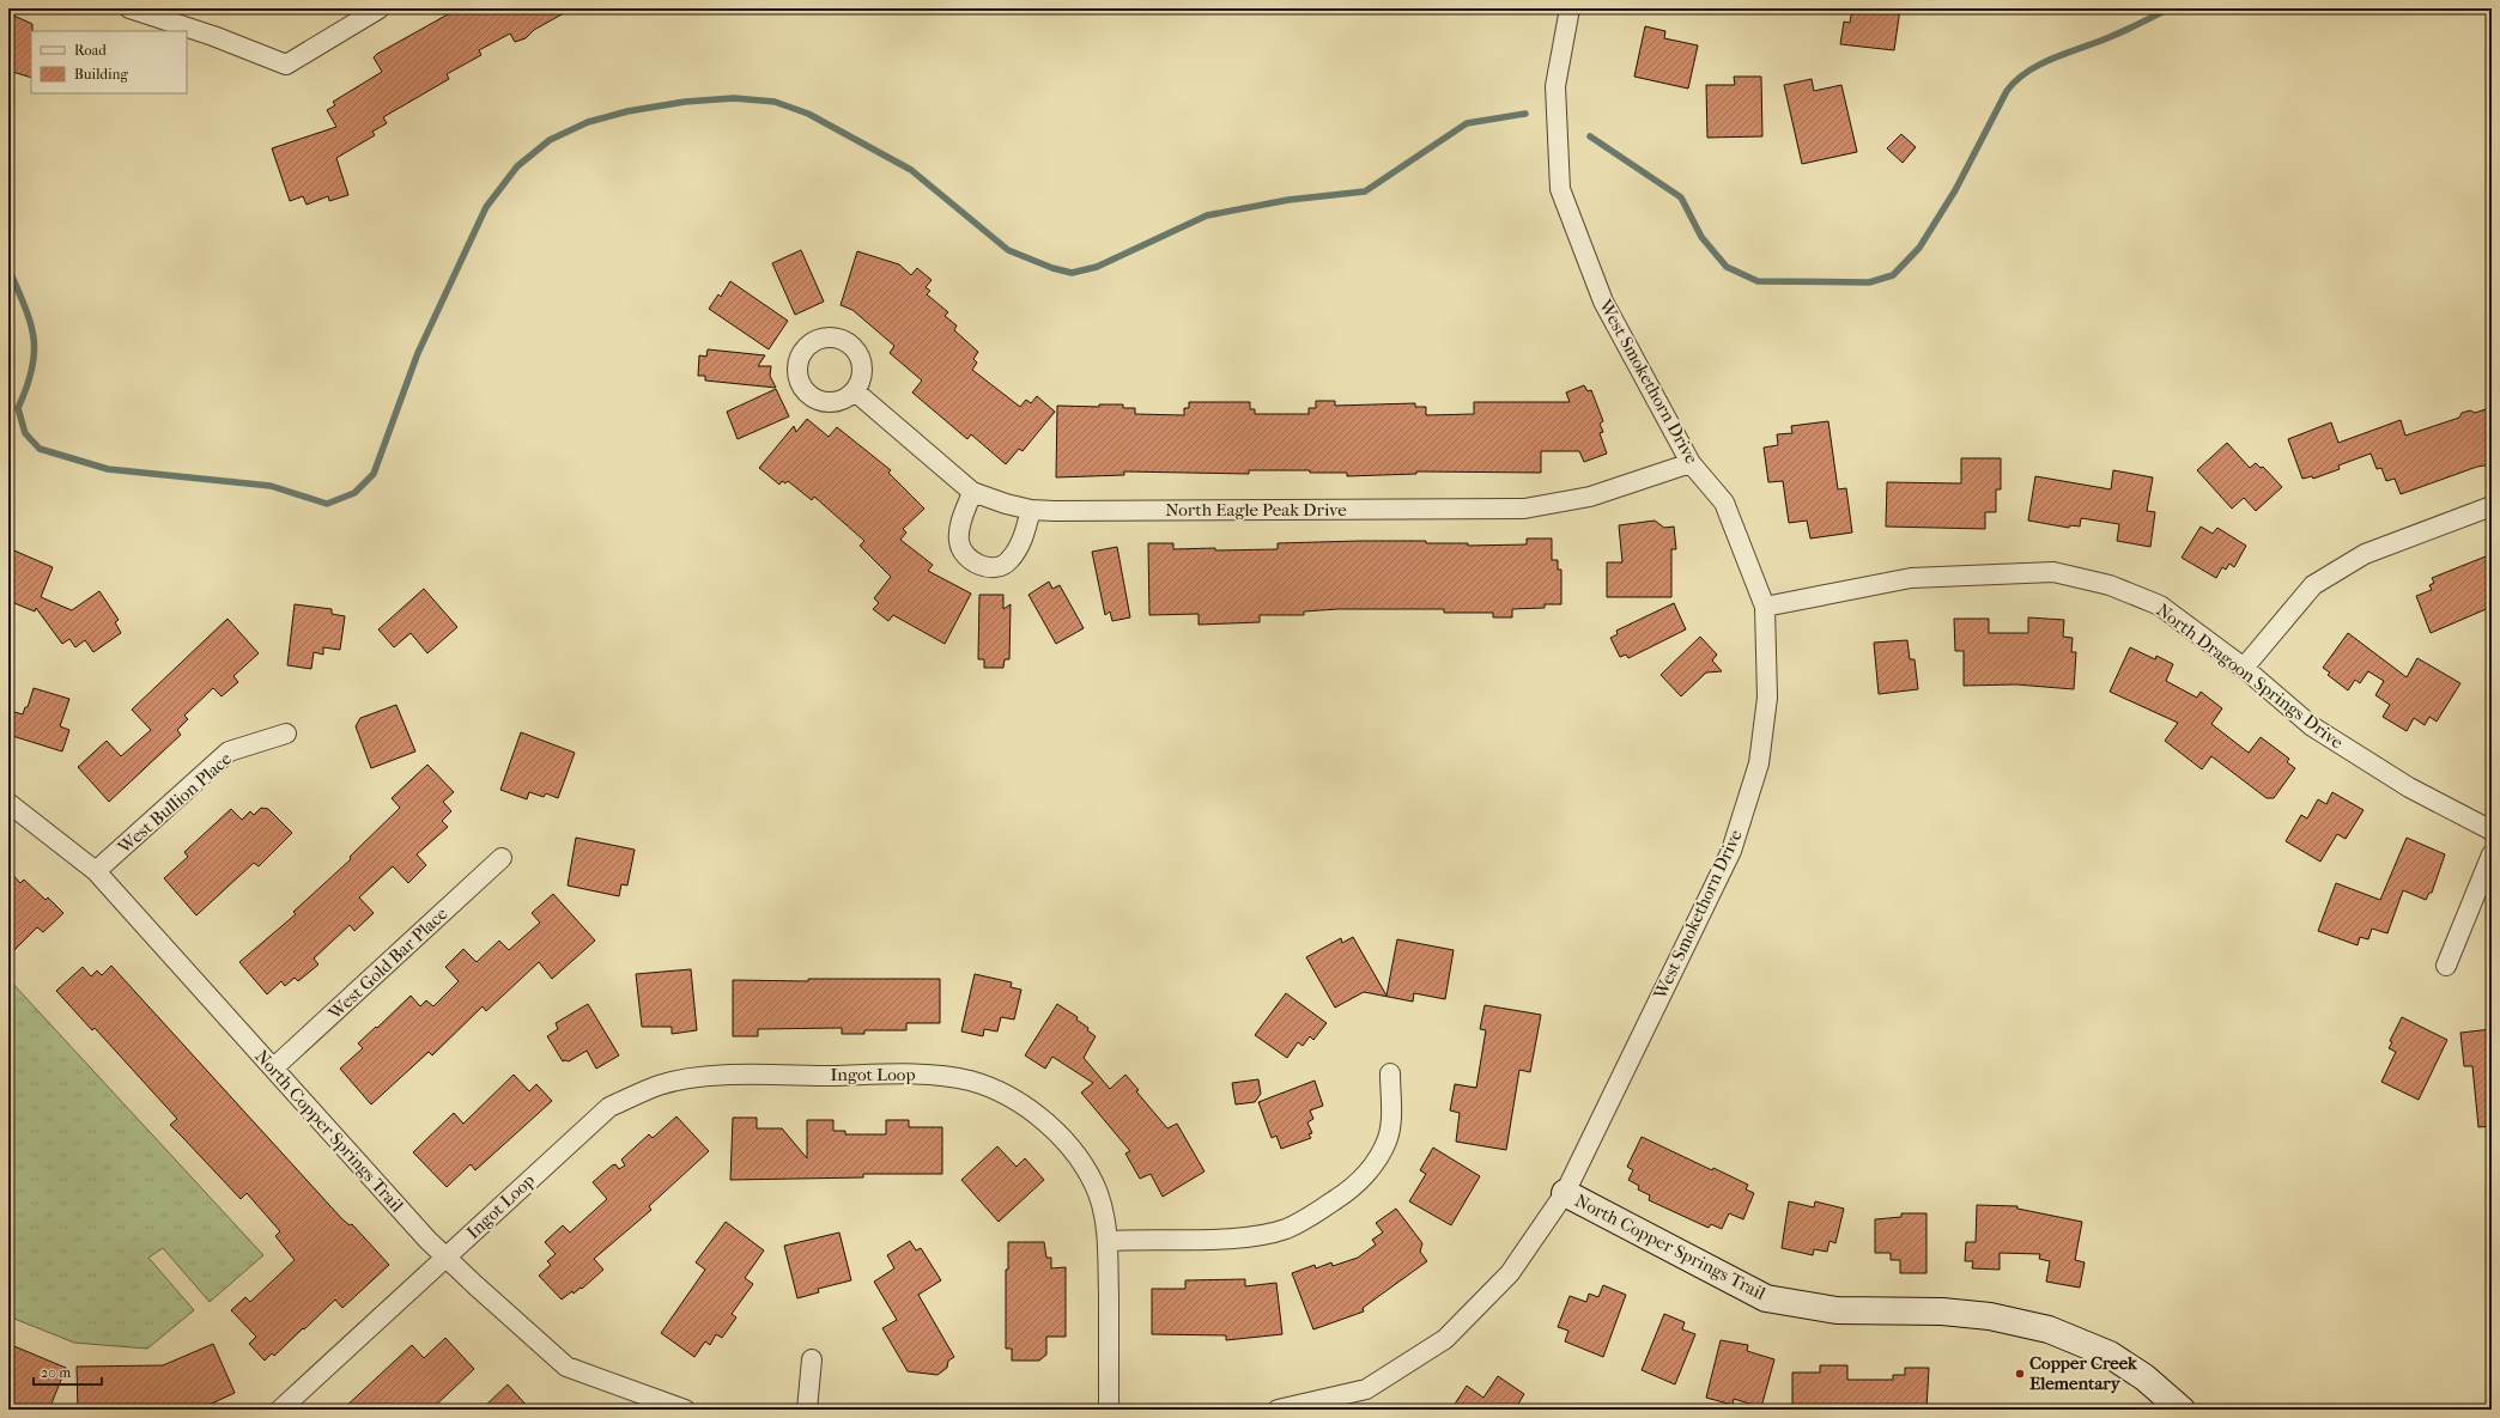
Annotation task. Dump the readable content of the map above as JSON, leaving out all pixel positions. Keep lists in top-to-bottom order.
{
  "streets": {
    "street": [
      "West Smokethorn Drive",
      "North Eagle Peak Drive",
      "North Dragoon Springs Drive",
      "West Bullion Place",
      "West Gold Bar Place",
      "Ingot Loop",
      "North Copper Springs Trail"
    ]
  },
  "crossings": [
    ["West Smokethorn Drive", "North Eagle Peak Drive"],
    ["West Smokethorn Drive", "North Dragoon Springs Drive"],
    ["West Smokethorn Drive", "North Copper Springs Trail"],
    ["West Bullion Place", "North Copper Springs Trail"],
    ["West Gold Bar Place", "North Copper Springs Trail"],
    ["Ingot Loop", "North Copper Springs Trail"]
  ],
  "places": ["Copper Creek Elementary"],
  "legend": ["Road", "Building"],
  "scale_bar": "20 m"
}
